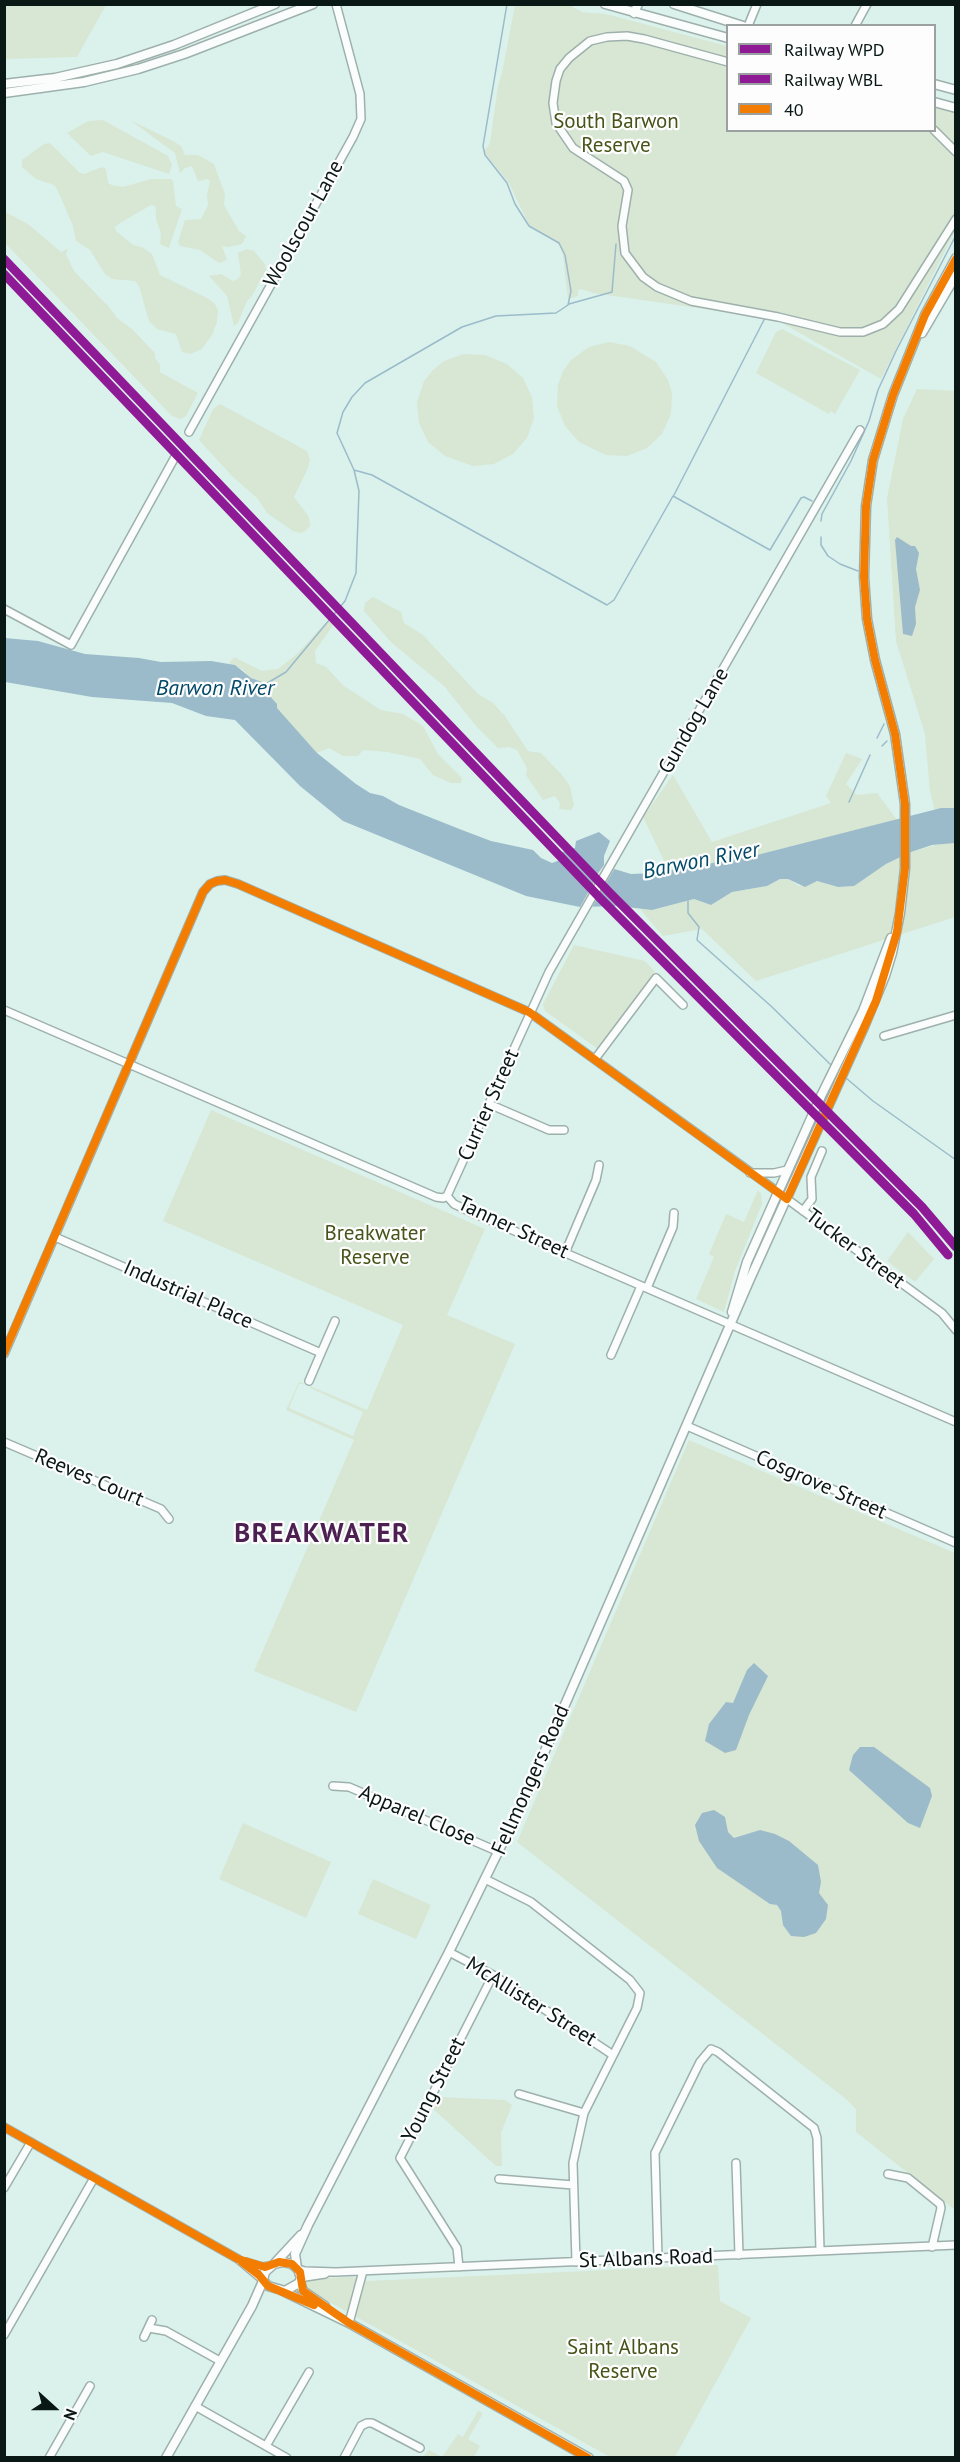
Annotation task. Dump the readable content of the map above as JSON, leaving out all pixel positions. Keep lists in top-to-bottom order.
{
  "streets": {
    "main road": ["Tucker Street", "Fellmongers Road"],
    "street": [
      "Woolscour Lane",
      "Gundog Lane",
      "Currier Street",
      "Tanner Street",
      "Industrial Place",
      "Reeves Court",
      "Cosgrove Street",
      "Apparel Close",
      "McAllister Street",
      "Young Street",
      "St Albans Road"
    ]
  },
  "crossings": [
    ["Gundog Lane", "Currier Street"],
    ["Gundog Lane", "Tucker Street"],
    ["Currier Street", "Tanner Street"],
    ["Currier Street", "Tucker Street"],
    ["Tanner Street", "Tucker Street"],
    ["Tanner Street", "Fellmongers Road"],
    ["Tucker Street", "Fellmongers Road"],
    ["Cosgrove Street", "Fellmongers Road"],
    ["Fellmongers Road", "Apparel Close"],
    ["Fellmongers Road", "McAllister Street"],
    ["Fellmongers Road", "St Albans Road"],
    ["McAllister Street", "Young Street"],
    ["Young Street", "St Albans Road"]
  ],
  "districts": ["BREAKWATER"],
  "water": ["Barwon River"],
  "parks": ["South Barwon Reserve", "Breakwater Reserve", "Saint Albans Reserve"],
  "lines": ["rail line WPD", "transit line 40", "rail line WBL"],
  "legend": ["Railway WPD", "Railway WBL", "40"],
  "north": "right"
}
